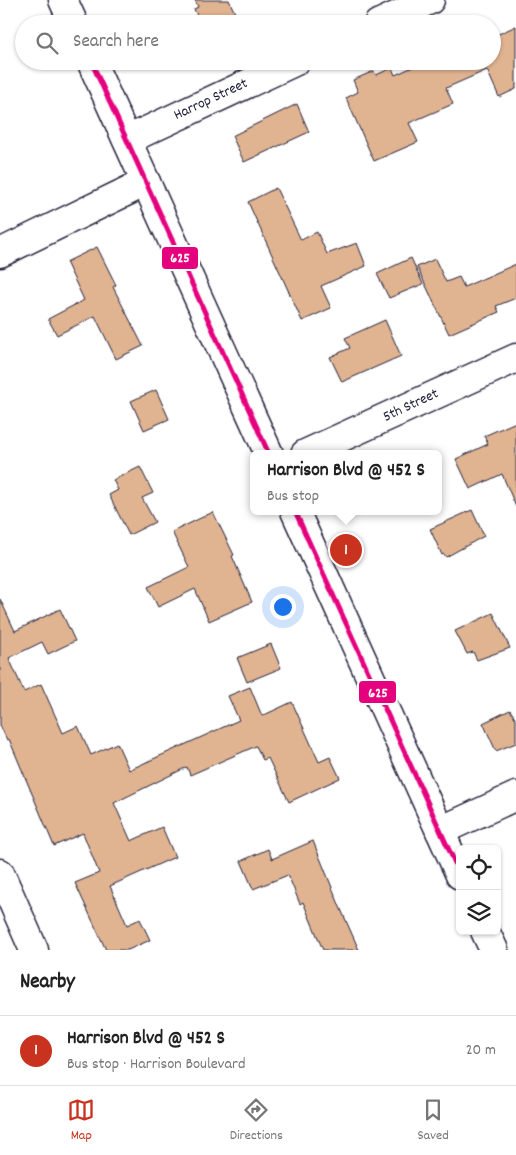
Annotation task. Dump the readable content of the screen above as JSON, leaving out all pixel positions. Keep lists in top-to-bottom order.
{
  "streets": {
    "main road": ["Harrop Street", "5th Street"]
  },
  "lines": ["transit line 625"],
  "page": {
    "search": "Search here",
    "popup": ["Harrison Blvd @ 452 S", "Bus stop"],
    "pins": "1",
    "heading": "Nearby",
    "list": [
      {
        "mark": "1",
        "name": "Harrison Blvd @ 452 S",
        "note": "Bus stop · Harrison Boulevard",
        "value": "20 m"
      }
    ],
    "nav": ["Map", "Directions", "Saved"]
  }
}
